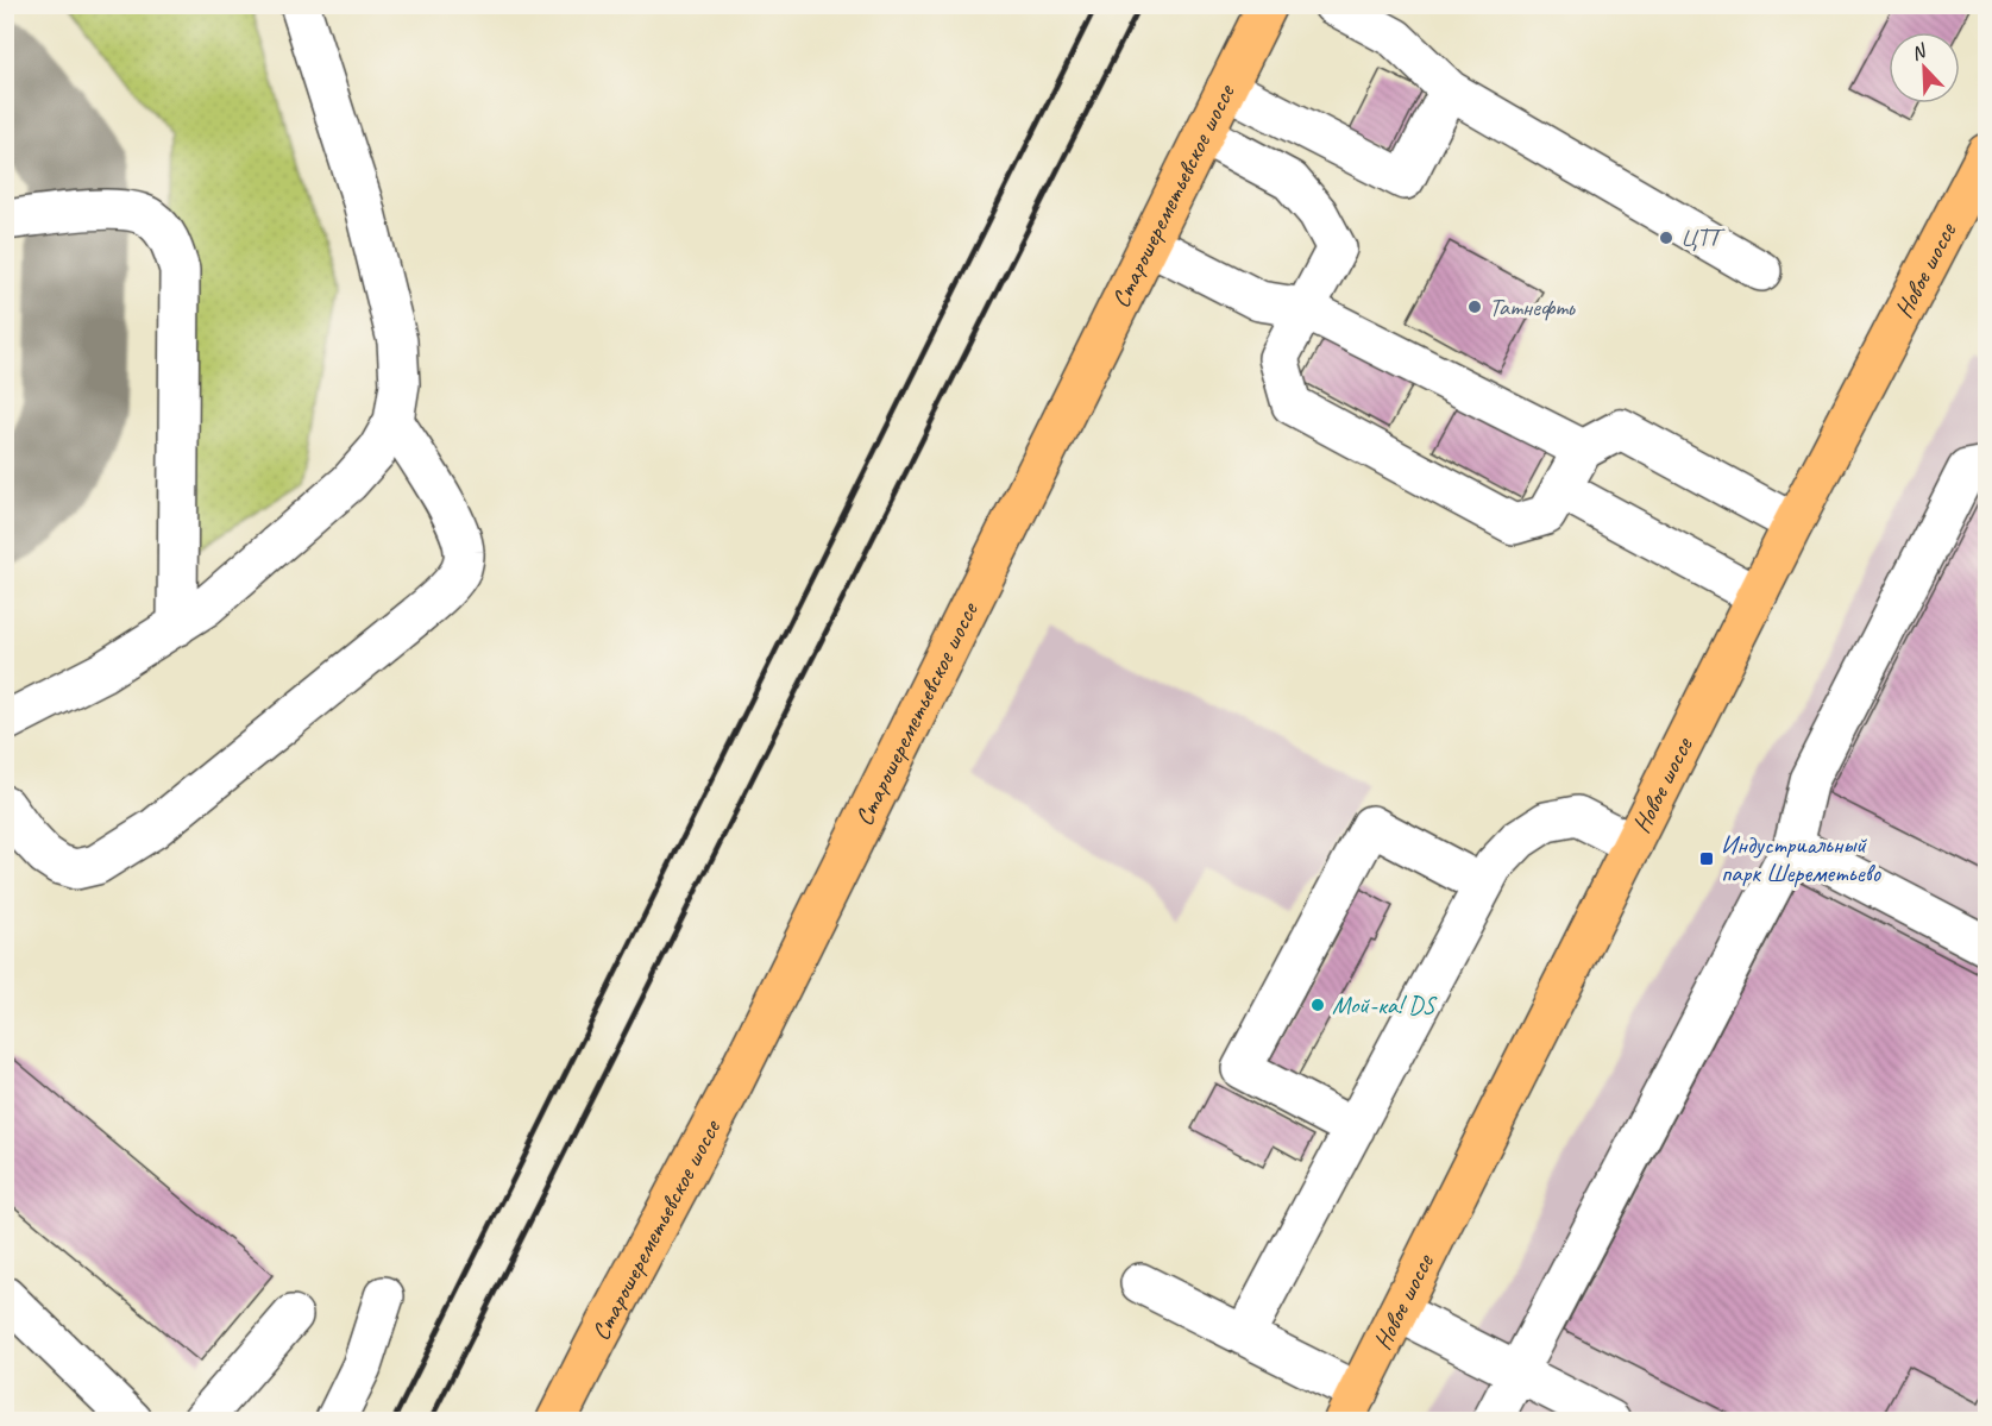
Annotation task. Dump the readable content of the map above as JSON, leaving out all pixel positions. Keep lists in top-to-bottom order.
{
  "streets": {
    "main road": ["Старошереметьевское шоссе", "Новое шоссе"]
  },
  "places": {
    "other": ["ЦТТ", "Татнефть", "Мой-ка! DS"],
    "transit": ["Индустриальный парк Шереметьево"]
  },
  "north": "top left"
}
